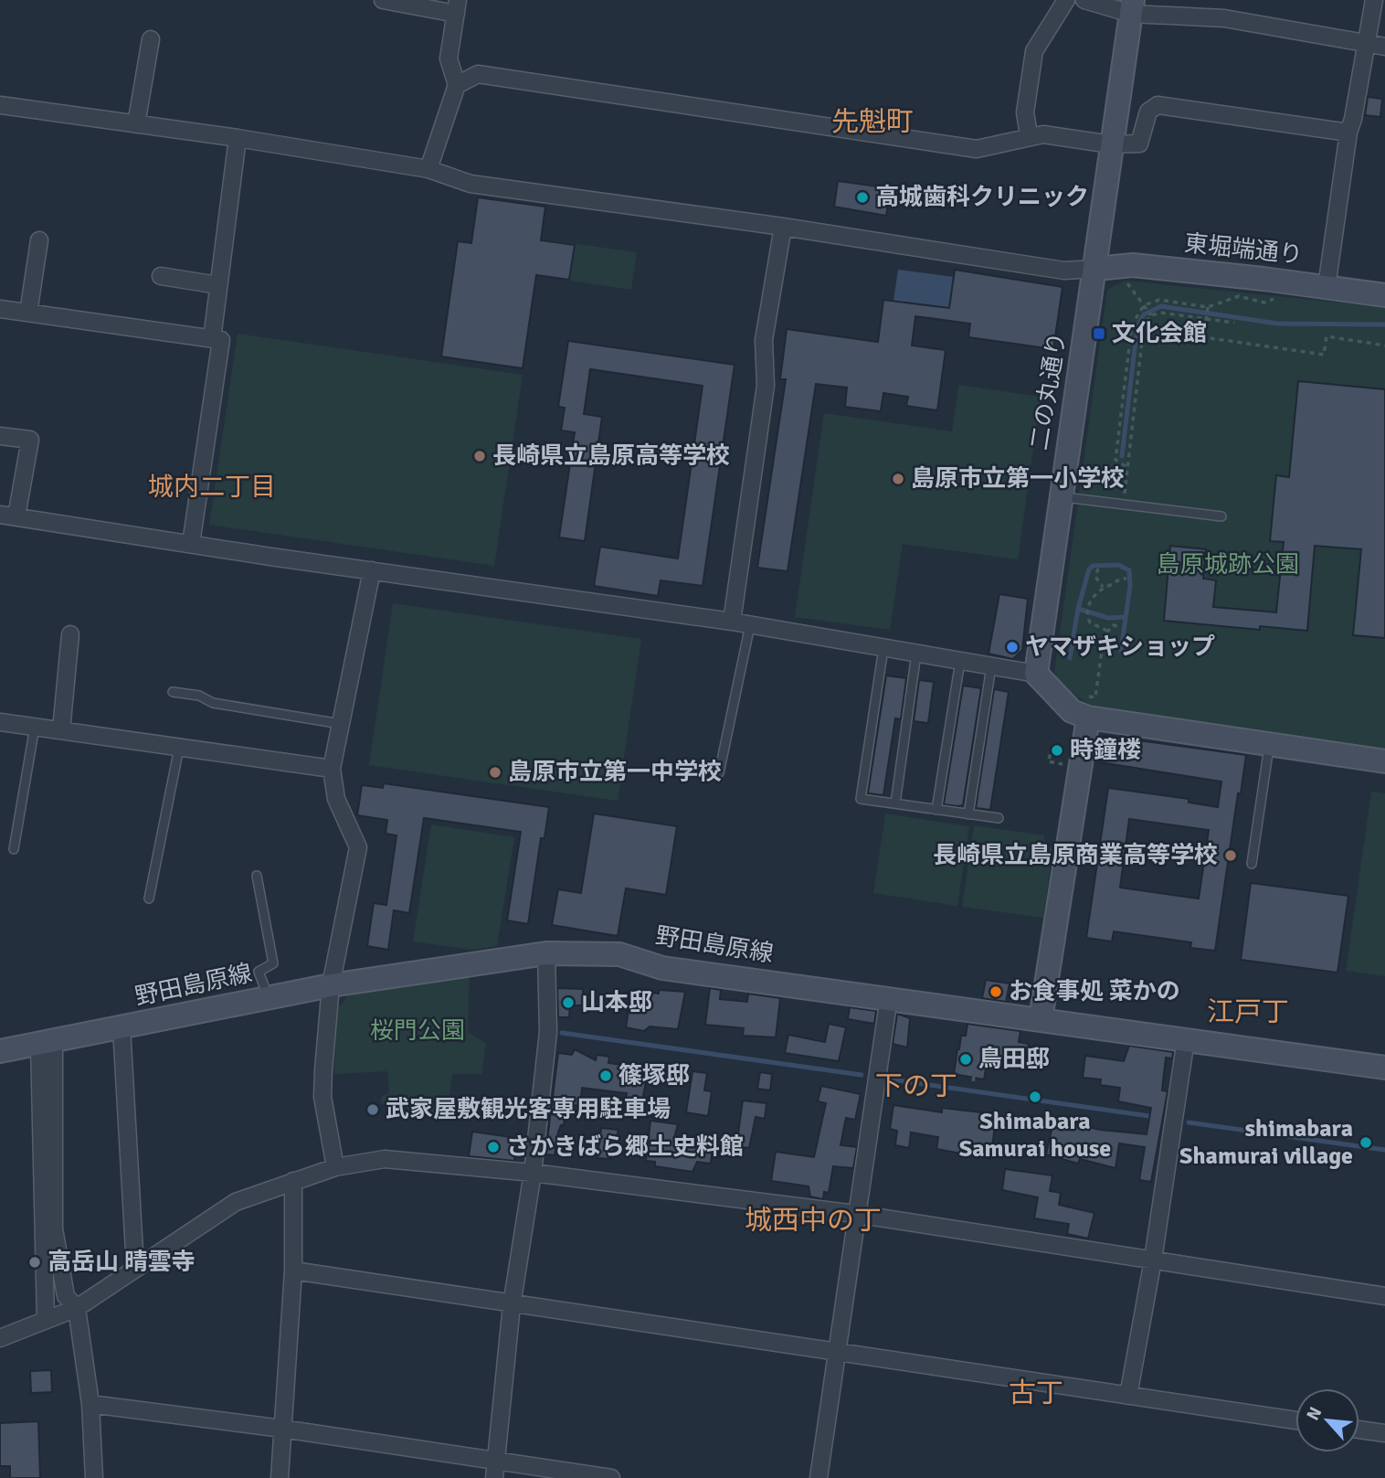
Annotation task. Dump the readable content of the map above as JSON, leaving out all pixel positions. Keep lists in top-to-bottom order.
{
  "streets": {
    "street": ["東堀端通り", "二の丸通り", "野田島原線"]
  },
  "crossings": [
    ["東堀端通り", "二の丸通り"]
  ],
  "districts": [
    "先魁町",
    "城内二丁目",
    "江戸丁",
    "下の丁",
    "城西中の丁",
    "古丁"
  ],
  "parks": ["島原城跡公園", "桜門公園"],
  "places": {
    "other": [
      "高城歯科クリニック",
      "長崎県立島原高等学校",
      "島原市立第一小学校",
      "ヤマザキショップ",
      "時鐘楼",
      "島原市立第一中学校",
      "長崎県立島原商業高等学校",
      "お食事処 菜かの",
      "山本邸",
      "鳥田邸",
      "篠塚邸",
      "Shimabara Samurai house",
      "武家屋敷観光客専用駐車場",
      "shimabara Shamurai village",
      "さかきばら郷土史料館",
      "高岳山 晴雲寺"
    ],
    "transit": ["文化会館"]
  },
  "north": "top left"
}
